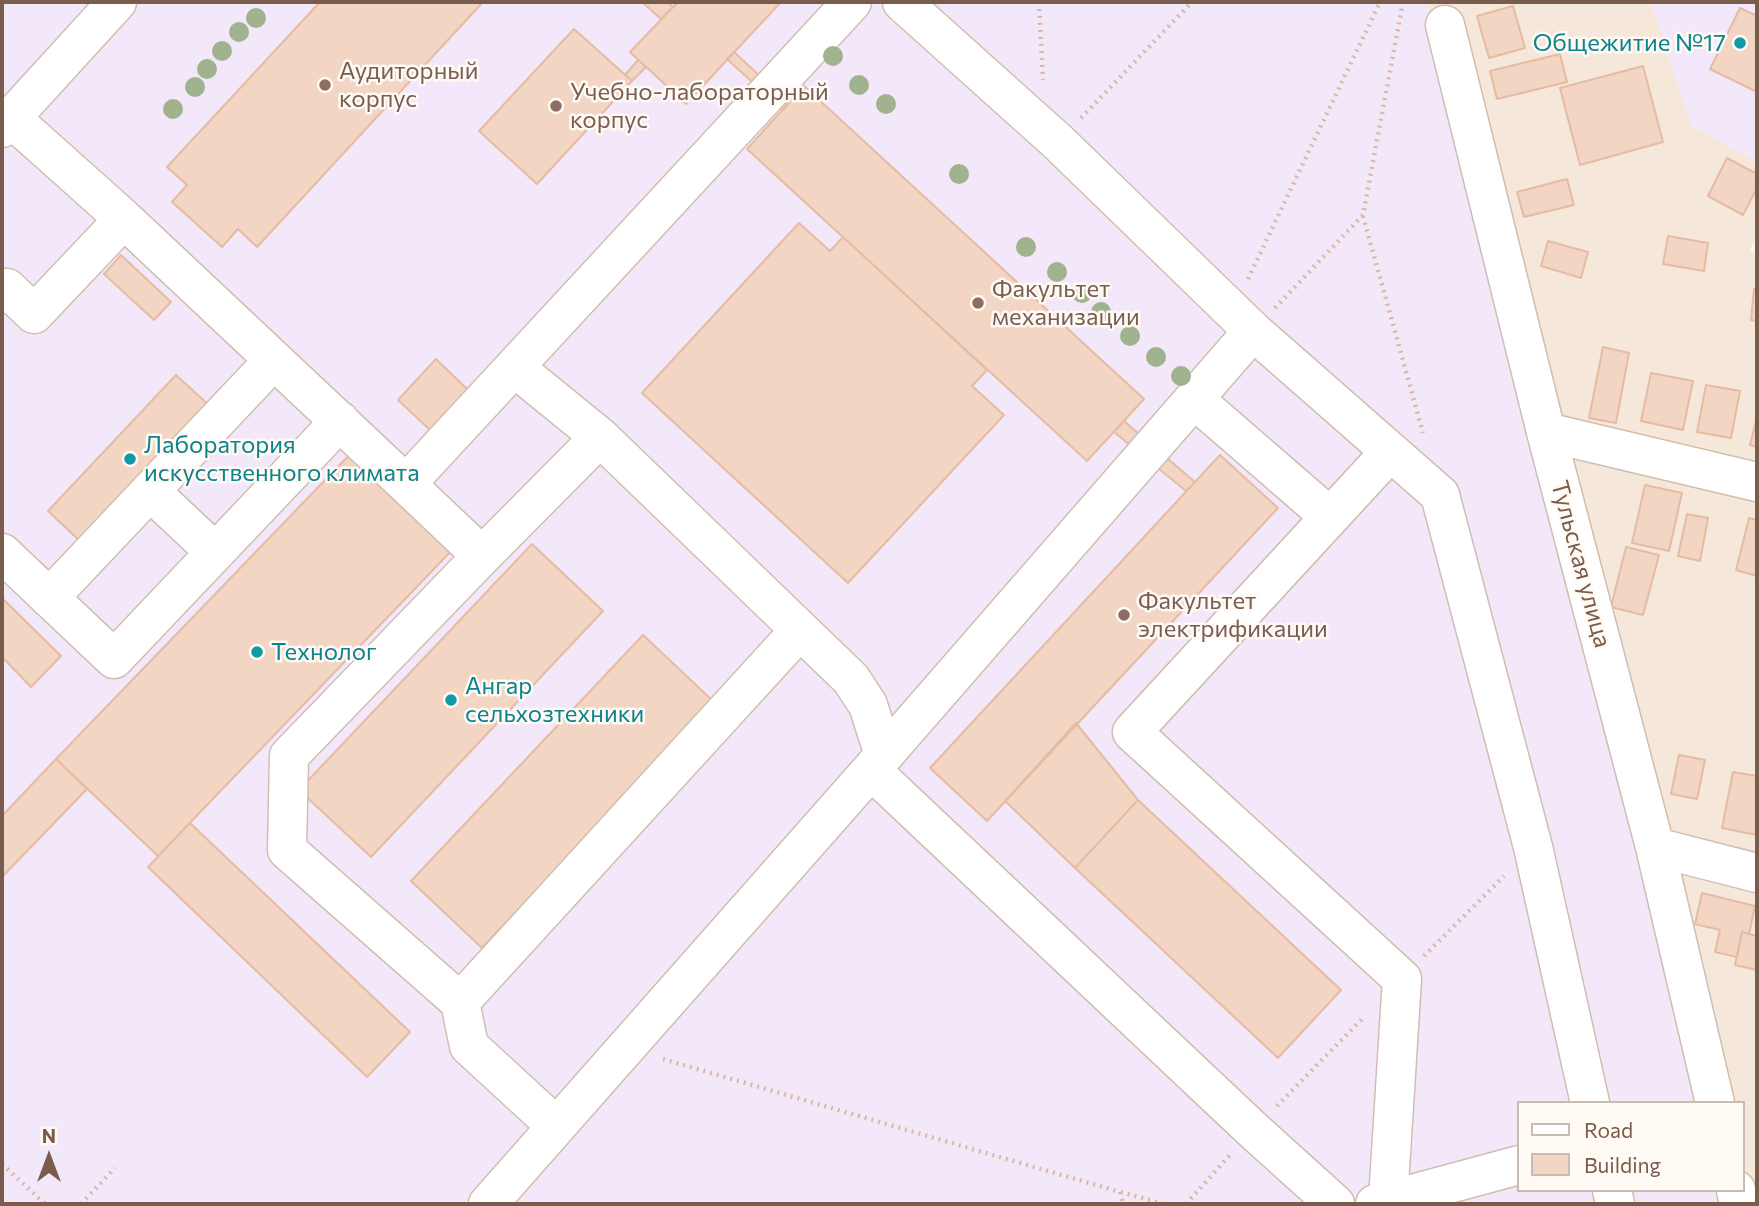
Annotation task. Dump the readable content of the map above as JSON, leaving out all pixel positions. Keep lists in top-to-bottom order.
{
  "streets": {
    "street": ["Тульская улица"]
  },
  "places": [
    "Общежитие №17",
    "Аудиторный корпус",
    "Учебно-лабораторный корпус",
    "Факультет механизации",
    "Лаборатория искусственного климата",
    "Факультет электрификации",
    "Технолог",
    "Ангар сельхозтехники"
  ],
  "legend": ["Road", "Building"],
  "north": "top"
}
